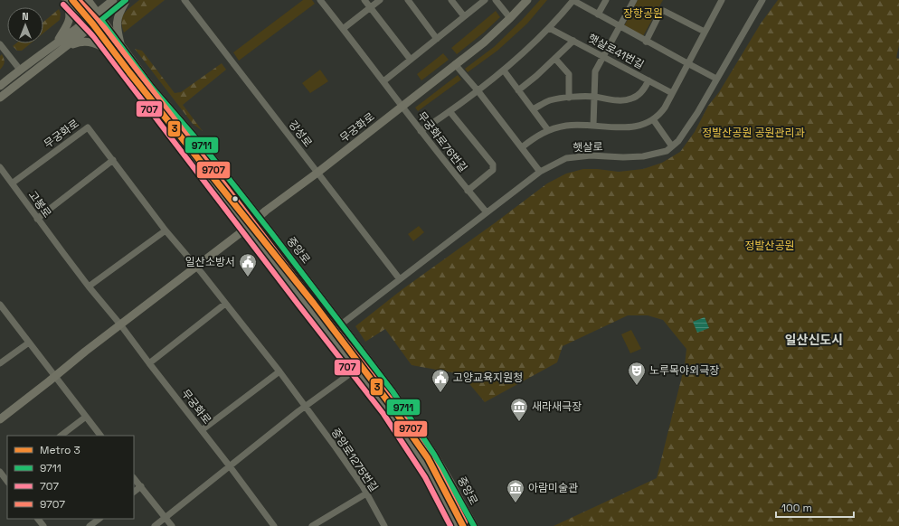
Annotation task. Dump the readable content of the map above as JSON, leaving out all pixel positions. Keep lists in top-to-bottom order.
{
  "streets": {
    "main road": ["무궁화로", "중앙로"],
    "street": [
      "햇살로41번길",
      "강성로",
      "무궁화로76번길",
      "햇살로",
      "고봉로",
      "중앙로1275번길"
    ]
  },
  "crossings": [
    ["무궁화로", "강성로"],
    ["무궁화로", "무궁화로76번길"],
    ["무궁화로", "고봉로"],
    ["무궁화로", "중앙로"],
    ["무궁화로", "중앙로1275번길"],
    ["강성로", "햇살로"],
    ["무궁화로76번길", "햇살로"],
    ["햇살로", "중앙로"]
  ],
  "districts": ["일산신도시"],
  "parks": ["장항공원", "정발산공원 공원관리과", "정발산공원"],
  "places": {
    "public building": ["일산소방서", "고양교육지원청"],
    "theatre": ["노루목야외극장"],
    "museum": ["새라새극장", "아람미술관"]
  },
  "lines": [
    "metro line 3",
    "transit line 9711",
    "transit line 9707",
    "transit line 707"
  ],
  "legend": [
    "Metro 3",
    "9711",
    "707",
    "9707"
  ],
  "scale_bar": "100 m",
  "north": "top"
}
